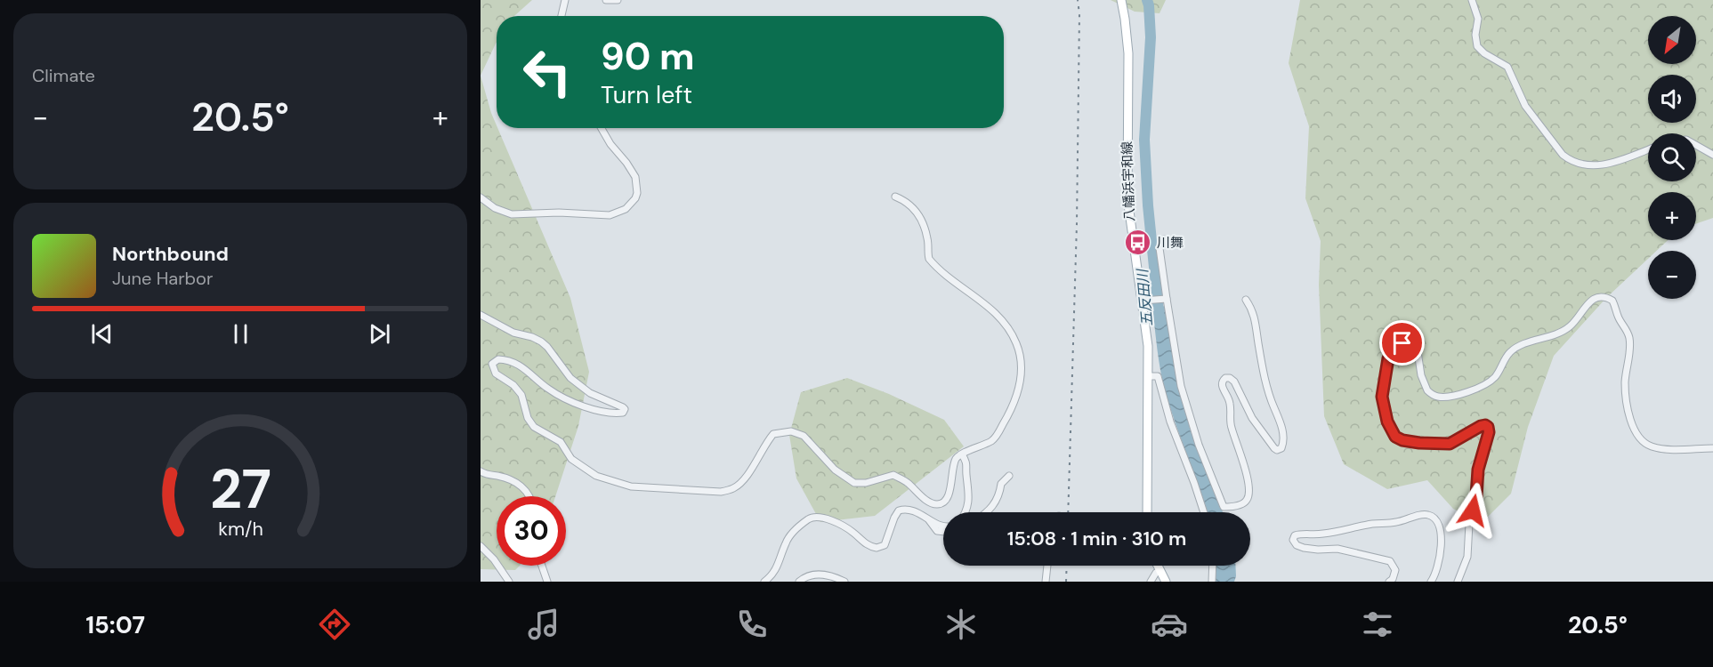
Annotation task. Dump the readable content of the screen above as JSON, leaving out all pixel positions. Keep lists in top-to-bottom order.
{
  "streets": {
    "main road": ["八幡浜宇和線"]
  },
  "water": ["五反田川"],
  "places": {
    "bus stop": ["川舞"]
  },
  "north": "bottom left",
  "page": {
    "tile": "Climate",
    "map_buttons": ["+", "−"],
    "turn": ["90 m", "Turn left"],
    "heat": ["−", "20.5°", "+"],
    "song": ["Northbound", "June Harbor"],
    "limit": "30",
    "trip": "15:08 · 1 min · 310 m",
    "tabs": ["15:07", "20.5°"],
    "gauge": ["27", "km/h"]
  }
}
